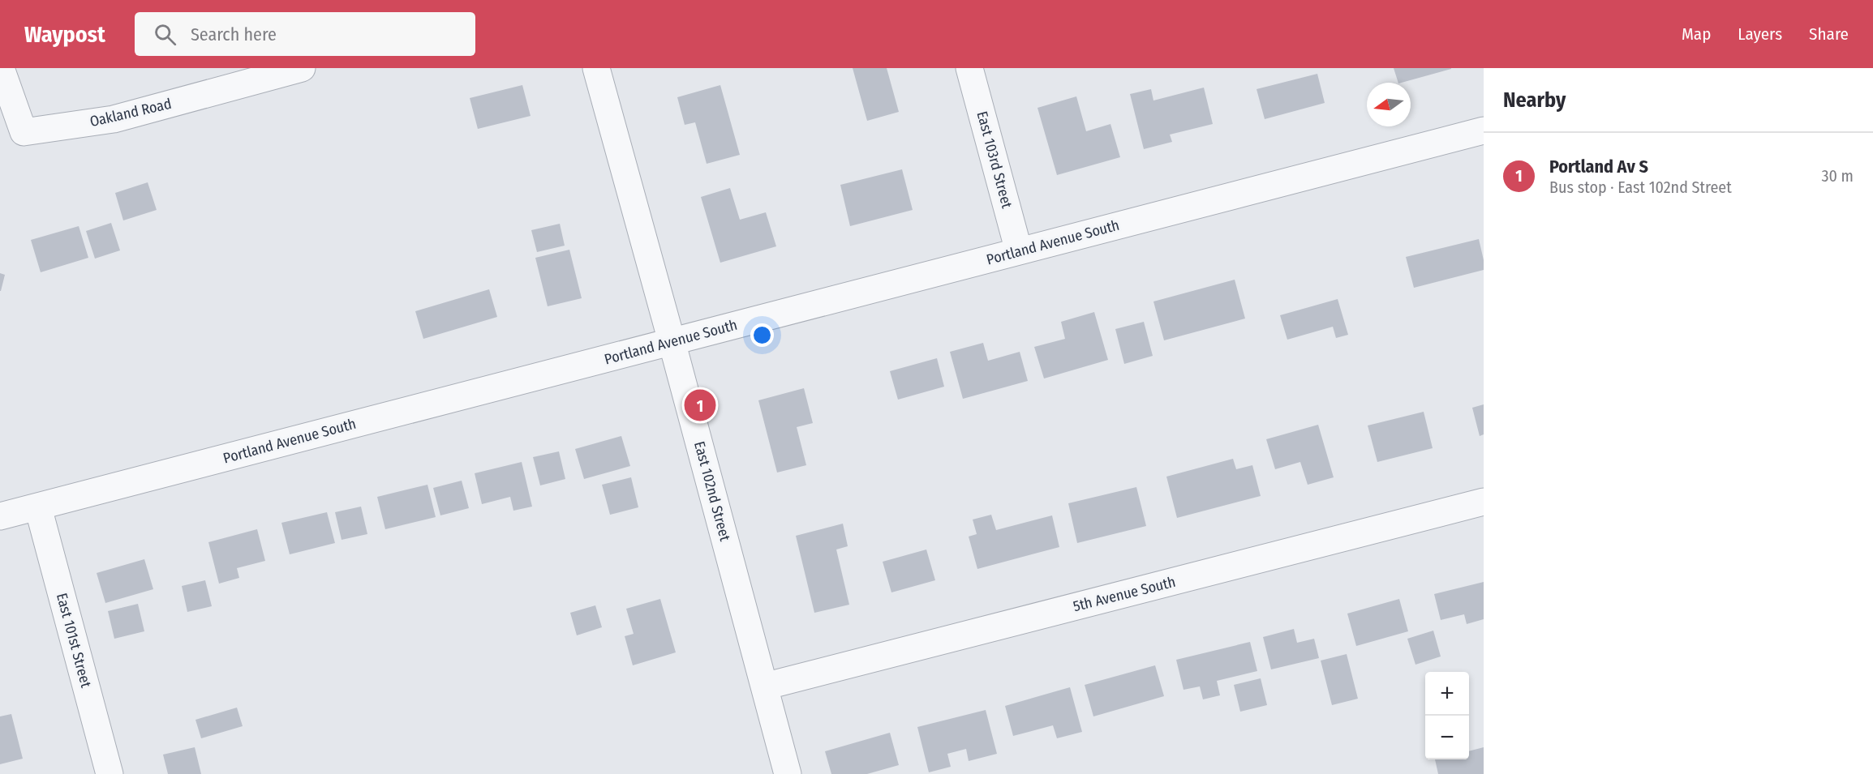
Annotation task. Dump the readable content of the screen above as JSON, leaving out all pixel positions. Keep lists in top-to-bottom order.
{
  "streets": {
    "street": [
      "Oakland Road",
      "East 103rd Street",
      "Portland Avenue South",
      "East 102nd Street",
      "5th Avenue South",
      "East 101st Street"
    ]
  },
  "crossings": [
    ["East 103rd Street", "Portland Avenue South"],
    ["Portland Avenue South", "East 102nd Street"],
    ["Portland Avenue South", "East 101st Street"],
    ["East 102nd Street", "5th Avenue South"]
  ],
  "north": "left",
  "page": {
    "header": "Waypost",
    "search": "Search here",
    "nav": ["Map", "Layers", "Share"],
    "heading": "Nearby",
    "list": [
      {
        "mark": "1",
        "name": "Portland Av S",
        "note": "Bus stop · East 102nd Street",
        "value": "30 m"
      }
    ],
    "pins": "1",
    "map_buttons": ["+", "−"]
  }
}
